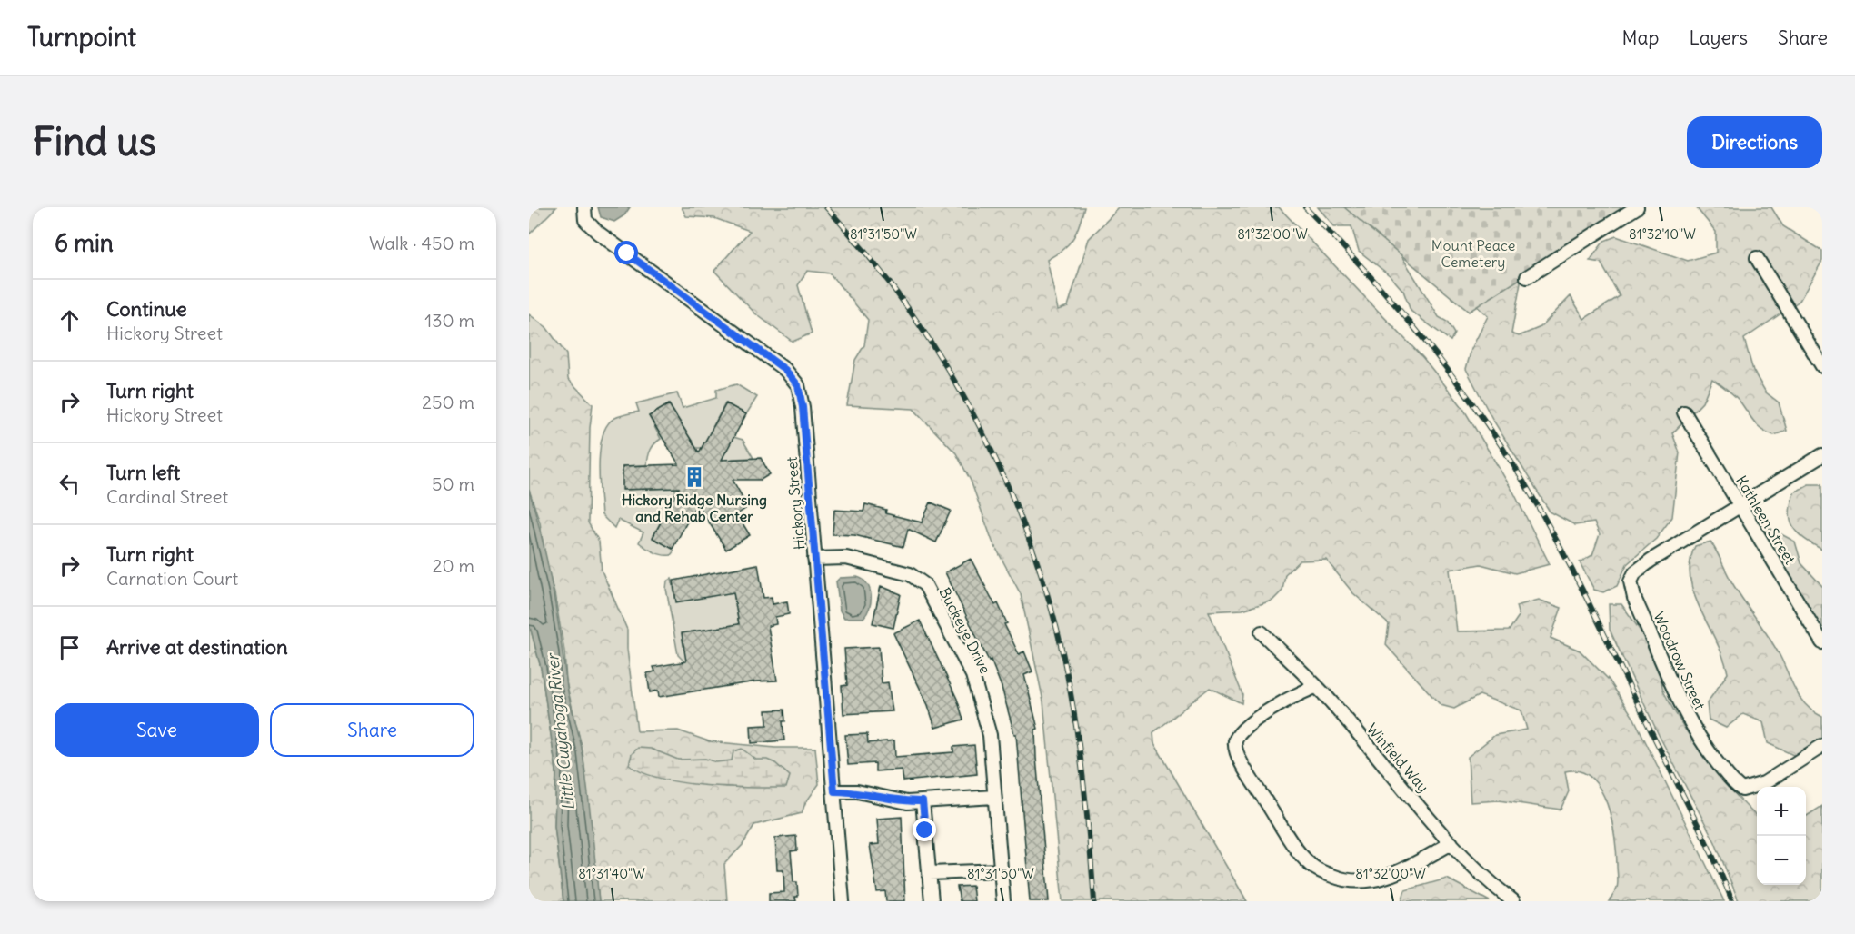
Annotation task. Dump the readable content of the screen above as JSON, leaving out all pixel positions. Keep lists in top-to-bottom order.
{
  "streets": {
    "street": [
      "Hickory Street",
      "Kathleen Street",
      "Buckeye Drive",
      "Woodrow Street",
      "Winfield Way"
    ]
  },
  "crossings": [
    ["Hickory Street", "Buckeye Drive"],
    ["Kathleen Street", "Woodrow Street"]
  ],
  "water": ["Little Cuyahoga River"],
  "parks": ["Mount Peace Cemetery"],
  "places": {
    "building": ["Hickory Ridge Nursing and Rehab Center"]
  },
  "page": {
    "header": "Turnpoint",
    "nav": ["Map", "Layers", "Share"],
    "buttons": [
      "Directions",
      ["Save", "Share"]
    ],
    "title": "Find us",
    "heading": ["6 min", "Walk · 450 m"],
    "list": [
      ["Continue", "Hickory Street", "130 m"],
      ["Turn right", "Hickory Street", "250 m"],
      ["Turn left", "Cardinal Street", "50 m"],
      ["Turn right", "Carnation Court", "20 m"],
      "Arrive at destination"
    ],
    "map_buttons": ["+", "−"]
  },
  "coordinates": [
    "81°31'50\"W",
    "81°32'00\"W",
    "81°32'10\"W",
    "81°31'40\"W"
  ]
}
